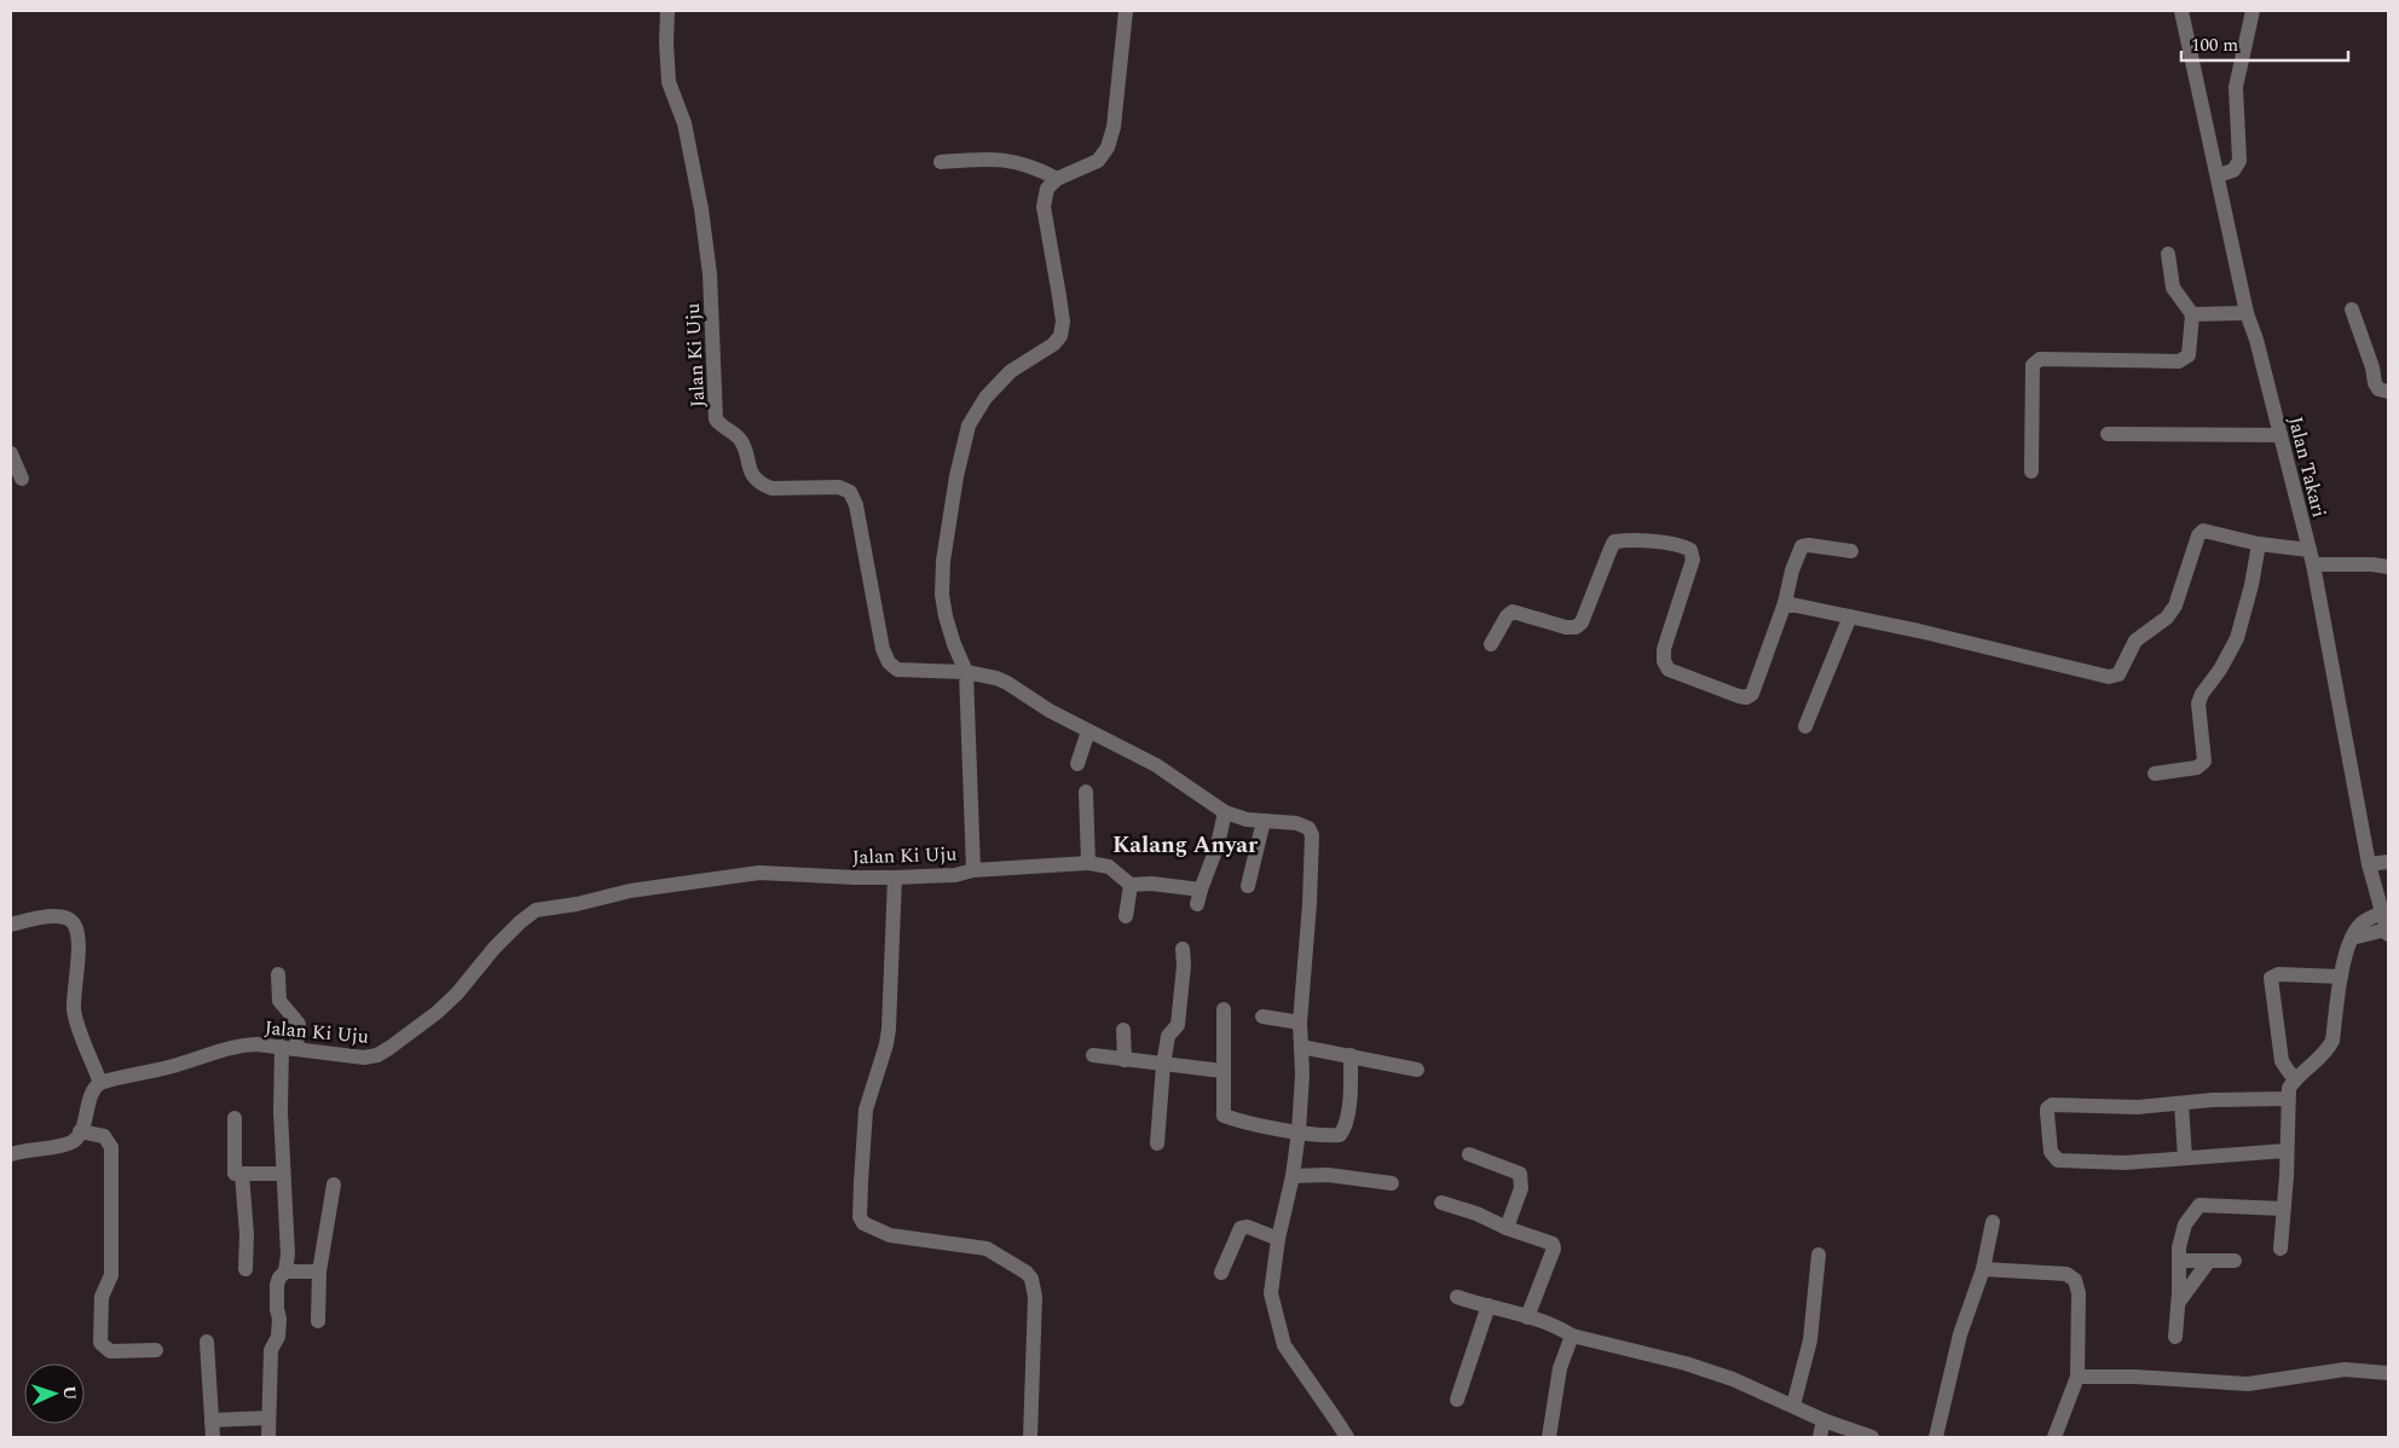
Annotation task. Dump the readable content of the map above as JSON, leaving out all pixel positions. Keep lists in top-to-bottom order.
{
  "streets": {
    "street": ["Jalan Ki Uju", "Jalan Takari"]
  },
  "districts": ["Kalang Anyar"],
  "scale_bar": "100 m",
  "north": "right"
}
